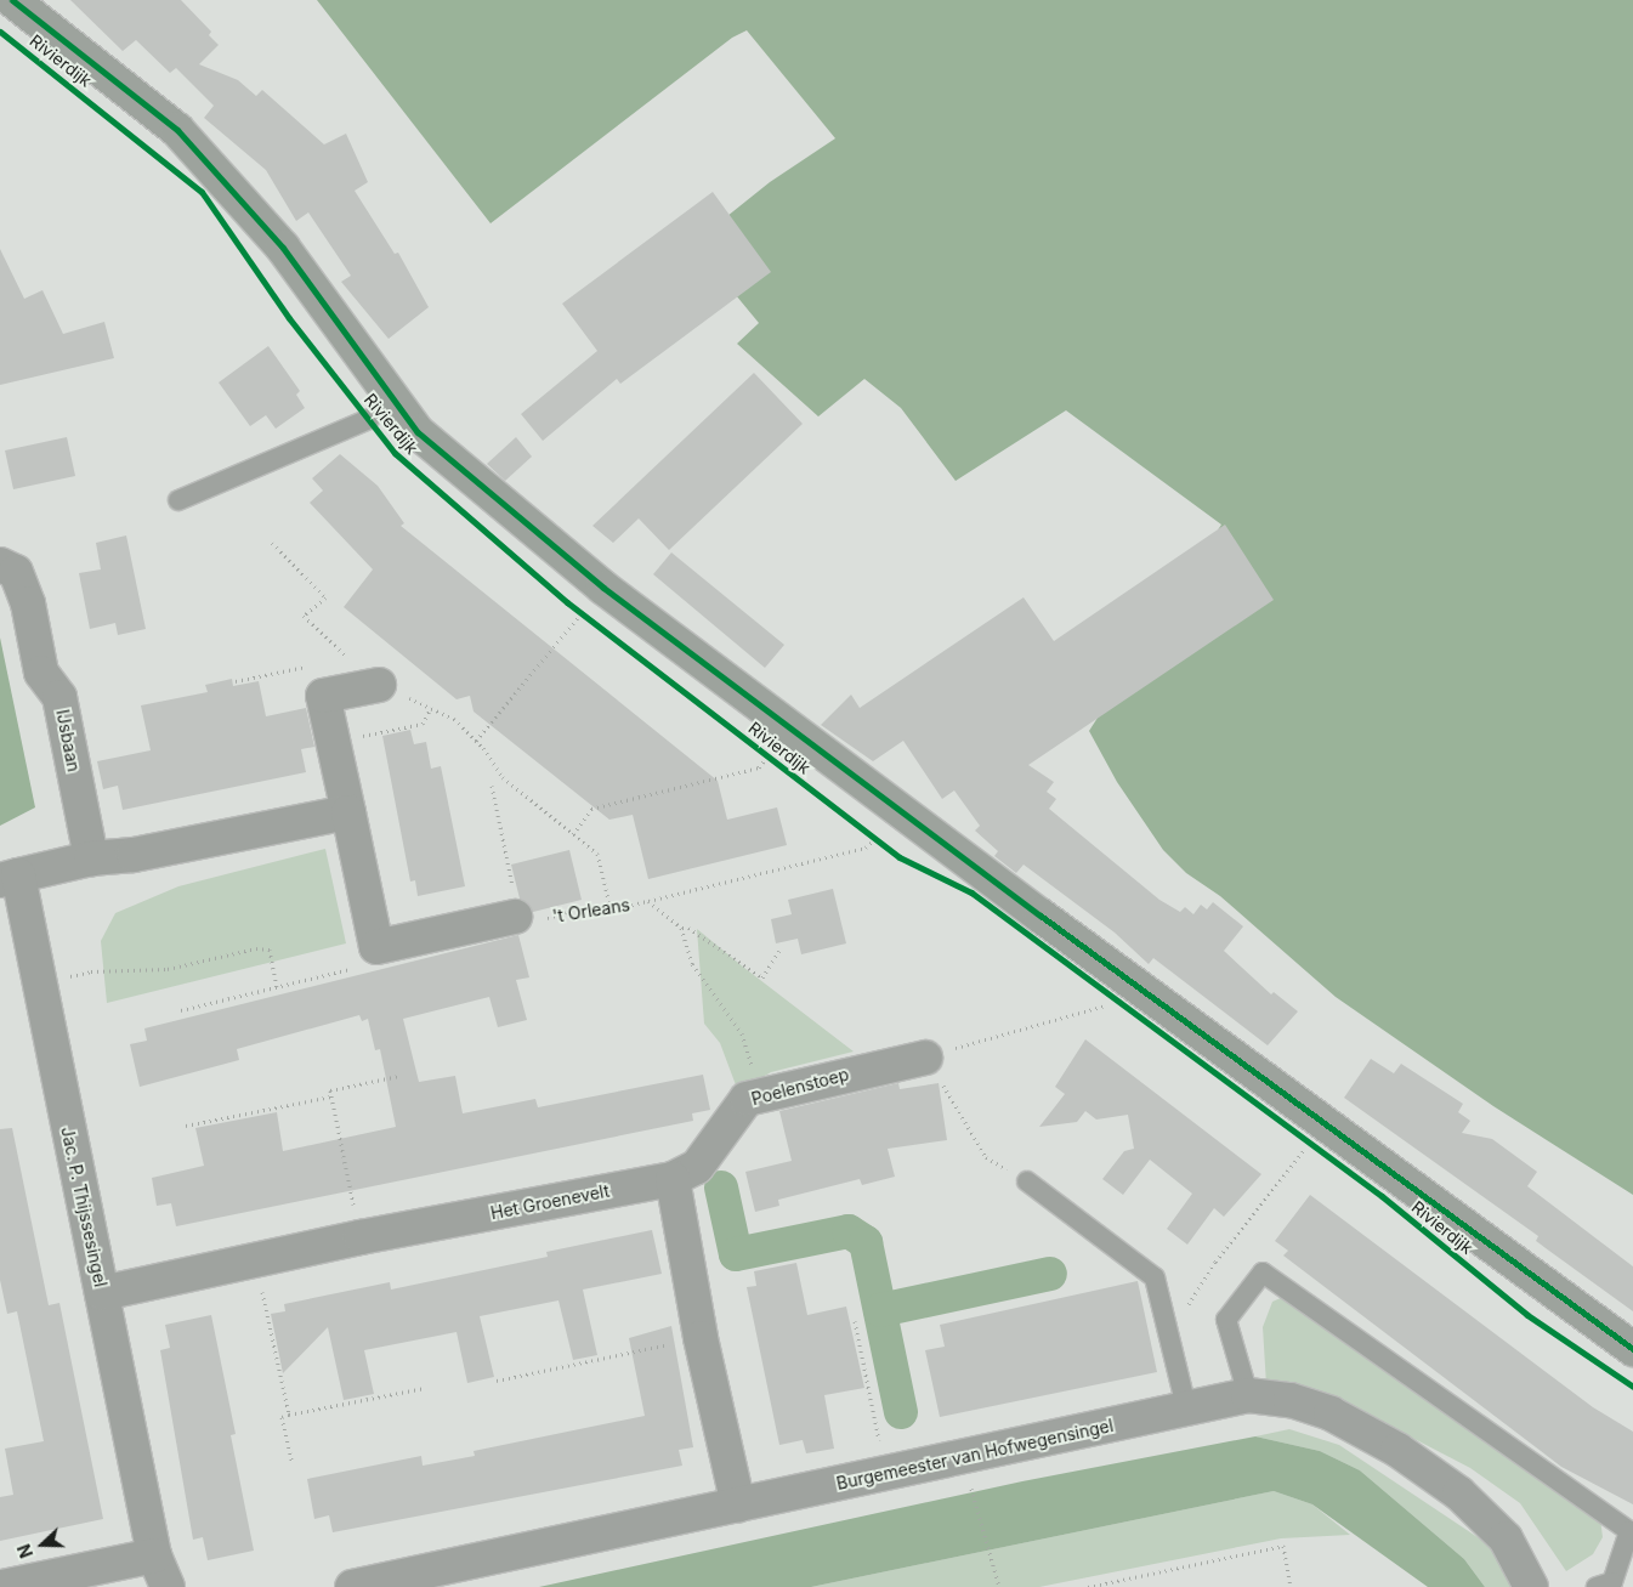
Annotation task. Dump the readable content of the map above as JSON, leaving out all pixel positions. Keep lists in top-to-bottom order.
{
  "streets": {
    "street": [
      "Rivierdijk",
      "IJsbaan",
      "Poelenstoep",
      "Het Groenevelt",
      "Jac. P. Thijssesingel",
      "Burgemeester van Hofwegensingel"
    ],
    "path": ["'t Orleans"]
  },
  "crossings": [
    ["Poelenstoep", "Het Groenevelt"],
    ["Het Groenevelt", "Jac. P. Thijssesingel"]
  ],
  "north": "left"
}
